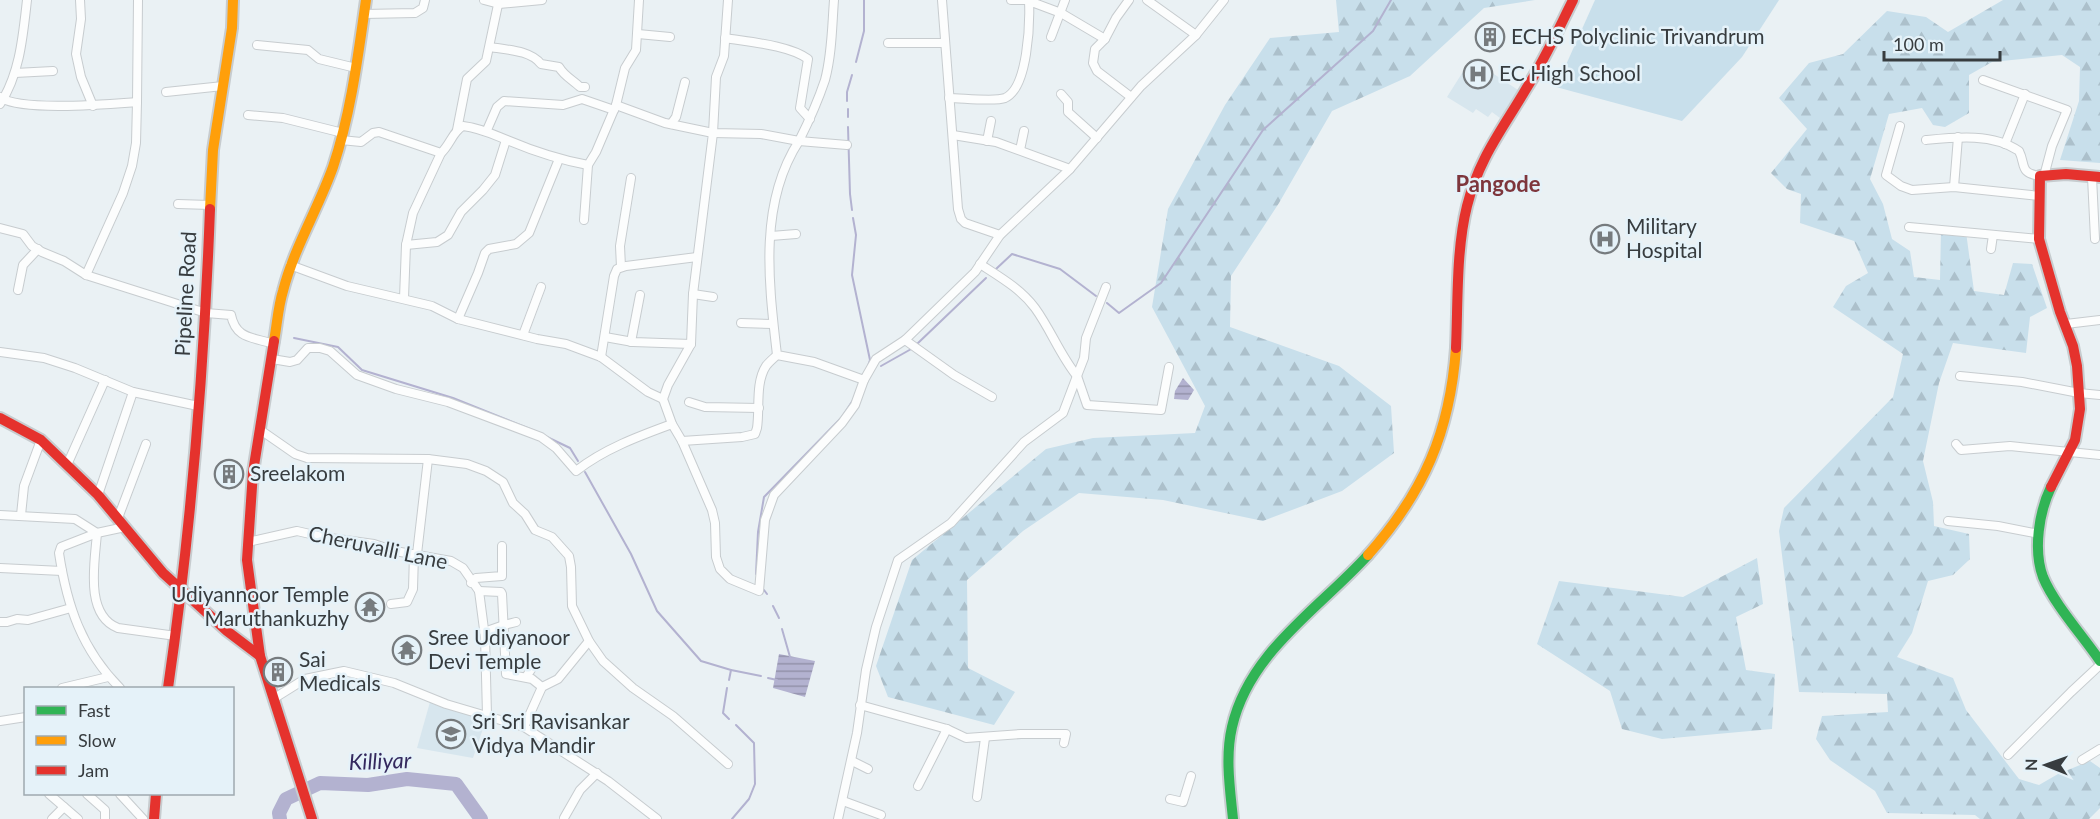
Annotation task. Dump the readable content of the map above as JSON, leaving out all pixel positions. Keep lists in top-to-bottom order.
{
  "streets": {
    "main road": ["Pipeline Road"],
    "street": ["Cheruvalli Lane"]
  },
  "districts": ["Pangode"],
  "water": ["Killiyar"],
  "places": {
    "building": ["ECHS Polyclinic Trivandrum", "Sreelakom", "Sai Medicals"],
    "hospital": ["EC High School", "Military Hospital"],
    "temple": ["Udiyannoor Temple Maruthankuzhy", "Sree Udiyanoor Devi Temple"],
    "school or university": ["Sri Sri Ravisankar Vidya Mandir"]
  },
  "legend": ["Fast", "Slow", "Jam"],
  "scale_bar": "100 m",
  "north": "left"
}
